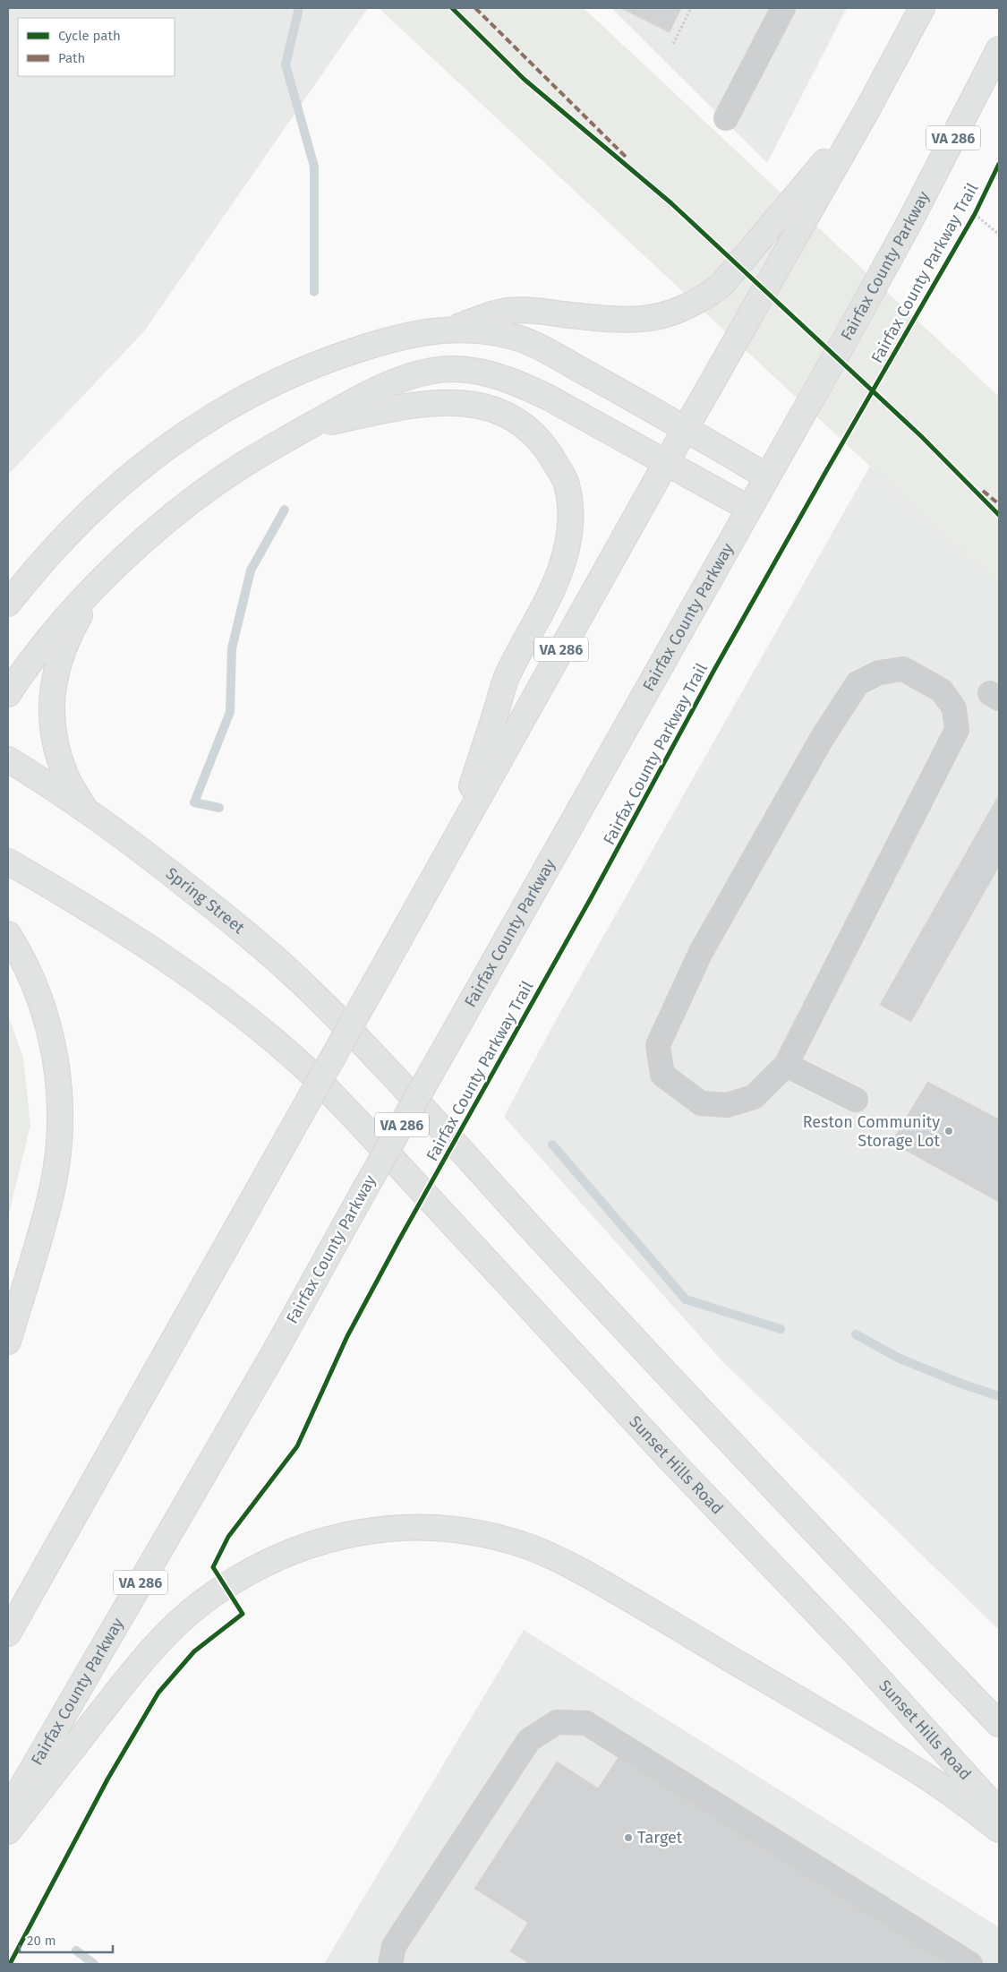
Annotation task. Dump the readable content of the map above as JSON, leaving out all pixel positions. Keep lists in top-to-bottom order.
{
  "streets": {
    "main road": [
      "VA 286",
      "Fairfax County Parkway",
      "Spring Street",
      "Sunset Hills Road"
    ],
    "cycle path": ["Fairfax County Parkway Trail"]
  },
  "places": ["Reston Community Storage Lot", "Target"],
  "legend": ["Cycle path", "Path"],
  "scale_bar": "20 m"
}
